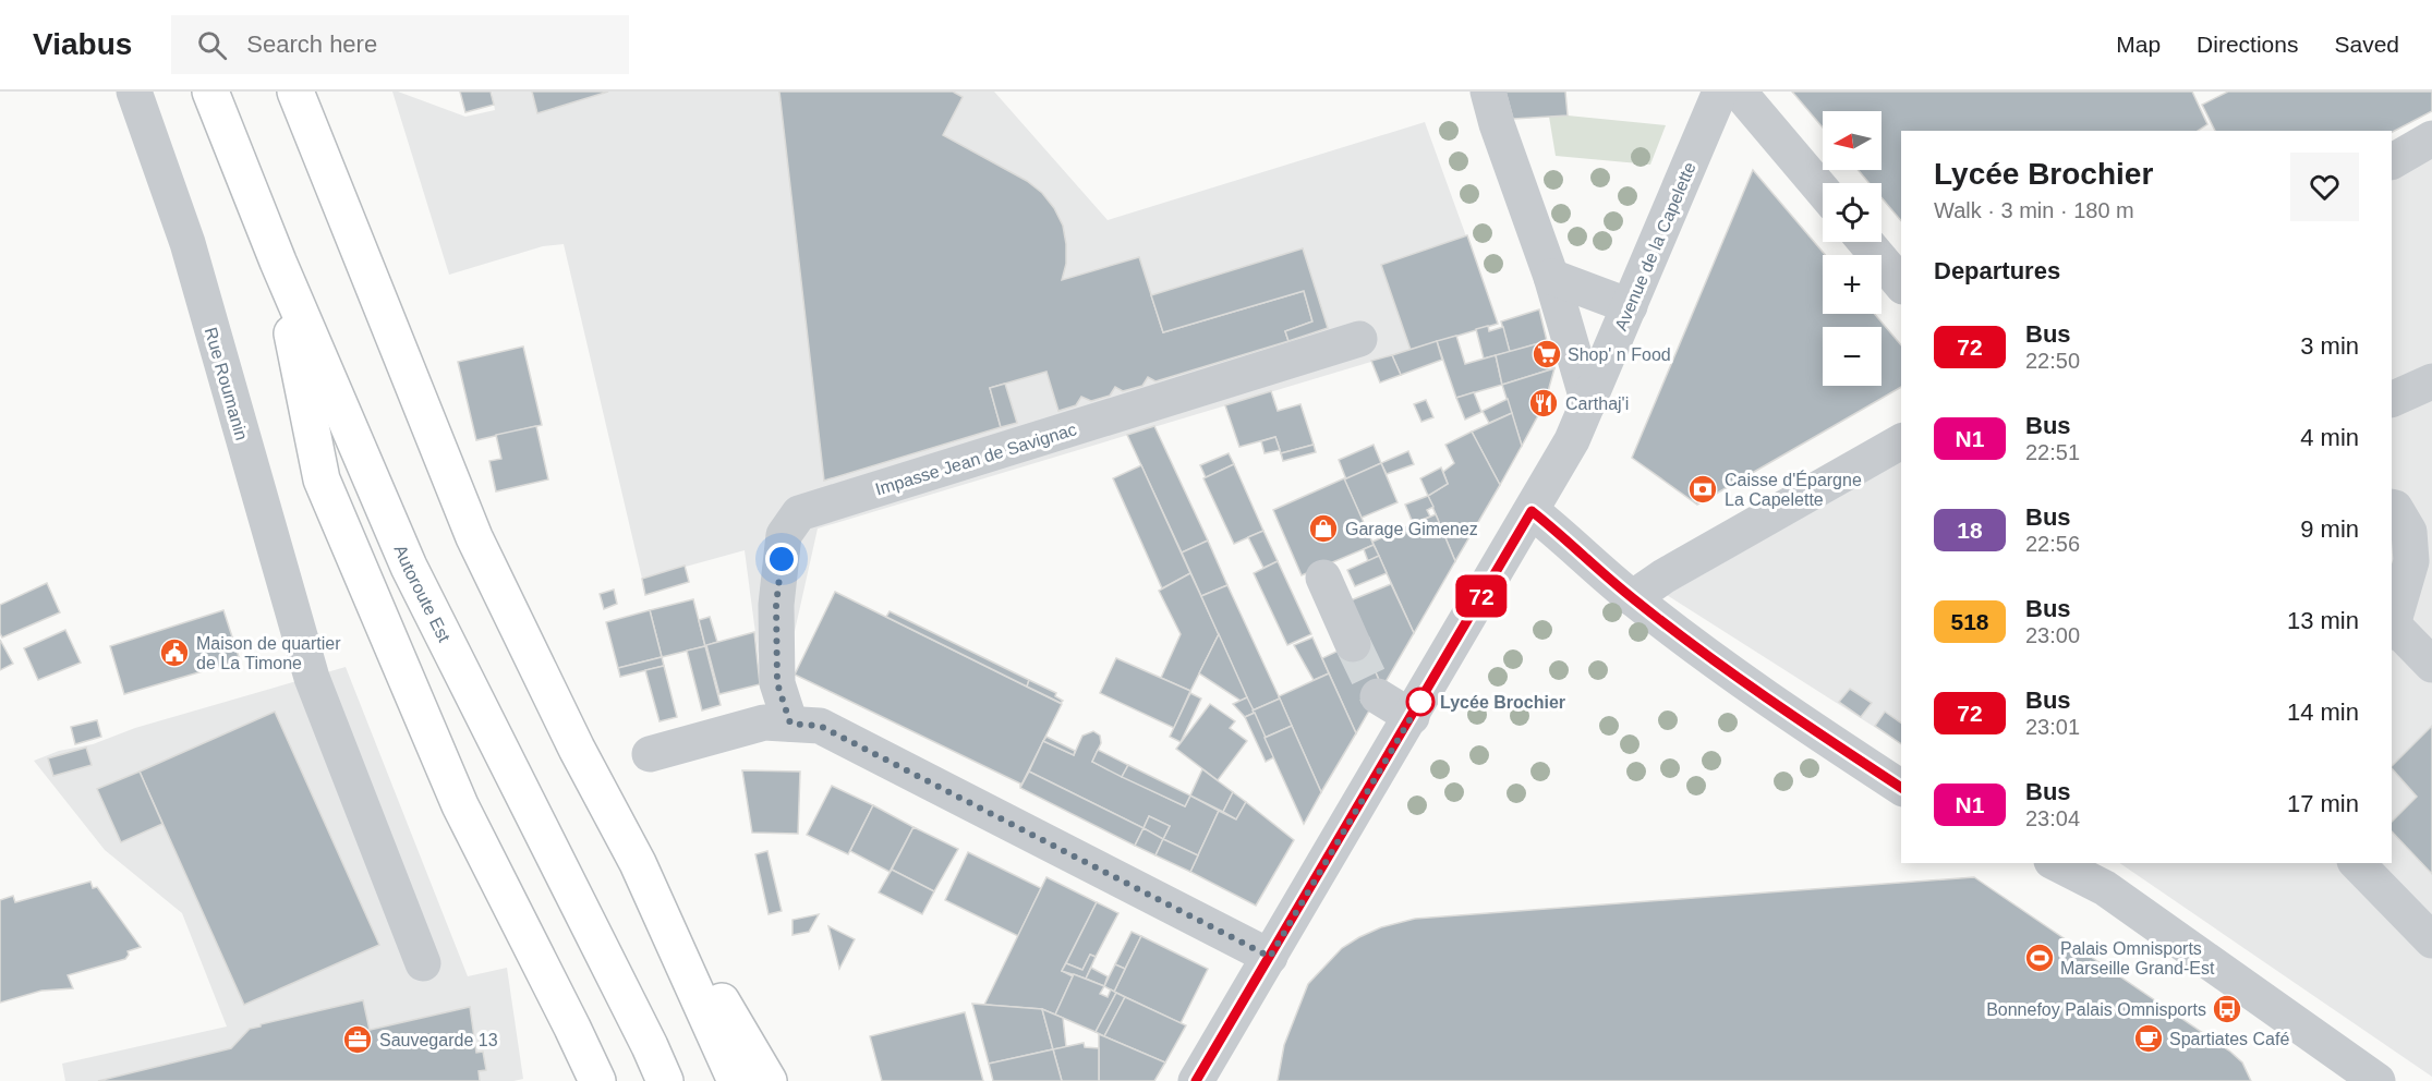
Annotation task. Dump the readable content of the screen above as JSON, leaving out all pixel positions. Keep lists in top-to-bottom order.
{
  "streets": {
    "highway": ["Autoroute Est"],
    "street": ["Avenue de la Capelette", "Rue Roumanin", "Impasse Jean de Savignac"]
  },
  "places": {
    "supermarket": ["Shop' n Food"],
    "restaurant": ["Carthaj'i"],
    "bank": ["Caisse d'Épargne La Capelette"],
    "shop": ["Garage Gimenez"],
    "public building": ["Maison de quartier de La Timone"],
    "other": ["Lycée Brochier"],
    "sports": ["Palais Omnisports Marseille Grand-Est"],
    "bus stop": ["Bonnefoy Palais Omnisports"],
    "cafe": ["Spartiates Café"],
    "office": ["Sauvegarde 13"]
  },
  "lines": ["bus line 72"],
  "north": "left",
  "page": {
    "header": "Viabus",
    "search": "Search here",
    "nav": ["Map", "Directions", "Saved"],
    "on_map": "72",
    "map_buttons": ["+", "−"],
    "heading": [
      ["Lycée Brochier", "Walk · 3 min · 180 m"],
      "Departures"
    ],
    "list": [
      {
        "mark": "72",
        "name": "Bus",
        "note": "22:50",
        "value": "3 min"
      },
      {
        "mark": "N1",
        "name": "Bus",
        "note": "22:51",
        "value": "4 min"
      },
      {
        "mark": "18",
        "name": "Bus",
        "note": "22:56",
        "value": "9 min"
      },
      {
        "mark": "518",
        "name": "Bus",
        "note": "23:00",
        "value": "13 min"
      },
      {
        "mark": "72",
        "name": "Bus",
        "note": "23:01",
        "value": "14 min"
      },
      {
        "mark": "N1",
        "name": "Bus",
        "note": "23:04",
        "value": "17 min"
      }
    ]
  }
}
